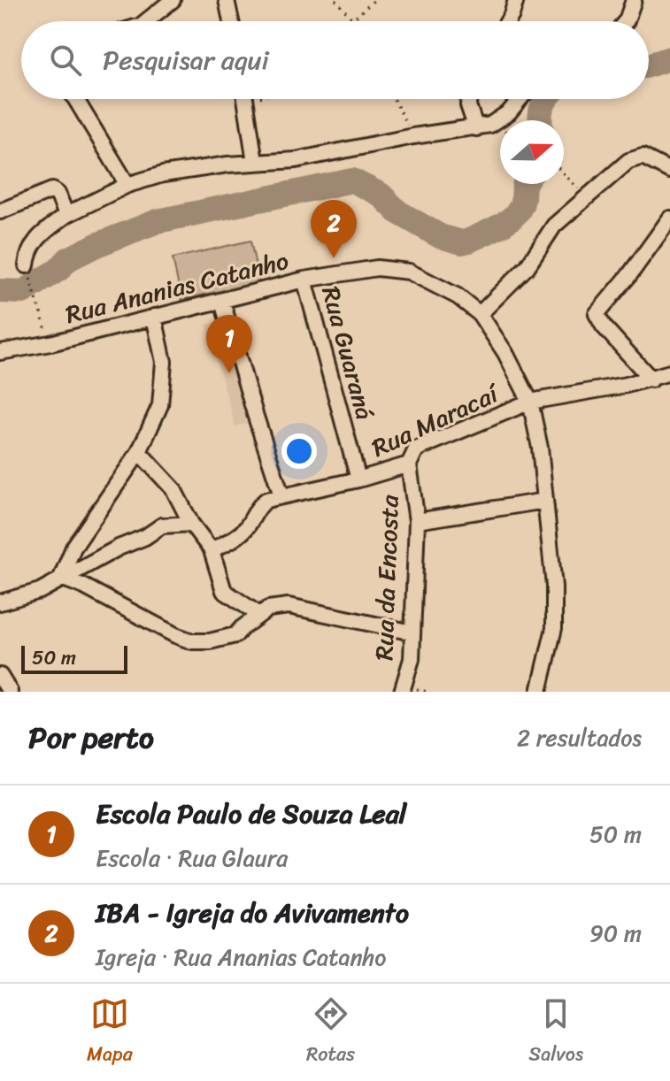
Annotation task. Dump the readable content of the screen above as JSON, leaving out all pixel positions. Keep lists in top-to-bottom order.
{
  "streets": {
    "street": [
      "Rua Ananias Catanho",
      "Rua Guaraná",
      "Rua Maracaí",
      "Rua da Encosta"
    ]
  },
  "crossings": [
    ["Rua Ananias Catanho", "Rua Guaraná"],
    ["Rua Guaraná", "Rua Maracaí"],
    ["Rua Maracaí", "Rua da Encosta"]
  ],
  "scale_bar": "50 m",
  "north": "right",
  "page": {
    "search": "Pesquisar aqui",
    "pins": ["2", "1"],
    "scale": "50 m",
    "heading": ["Por perto", "2 resultados"],
    "list": [
      {
        "mark": "1",
        "name": "Escola Paulo de Souza Leal",
        "note": "Escola · Rua Glaura",
        "value": "50 m"
      },
      {
        "mark": "2",
        "name": "IBA - Igreja do Avivamento",
        "note": "Igreja · Rua Ananias Catanho",
        "value": "90 m"
      }
    ],
    "nav": ["Mapa", "Rotas", "Salvos"]
  }
}
